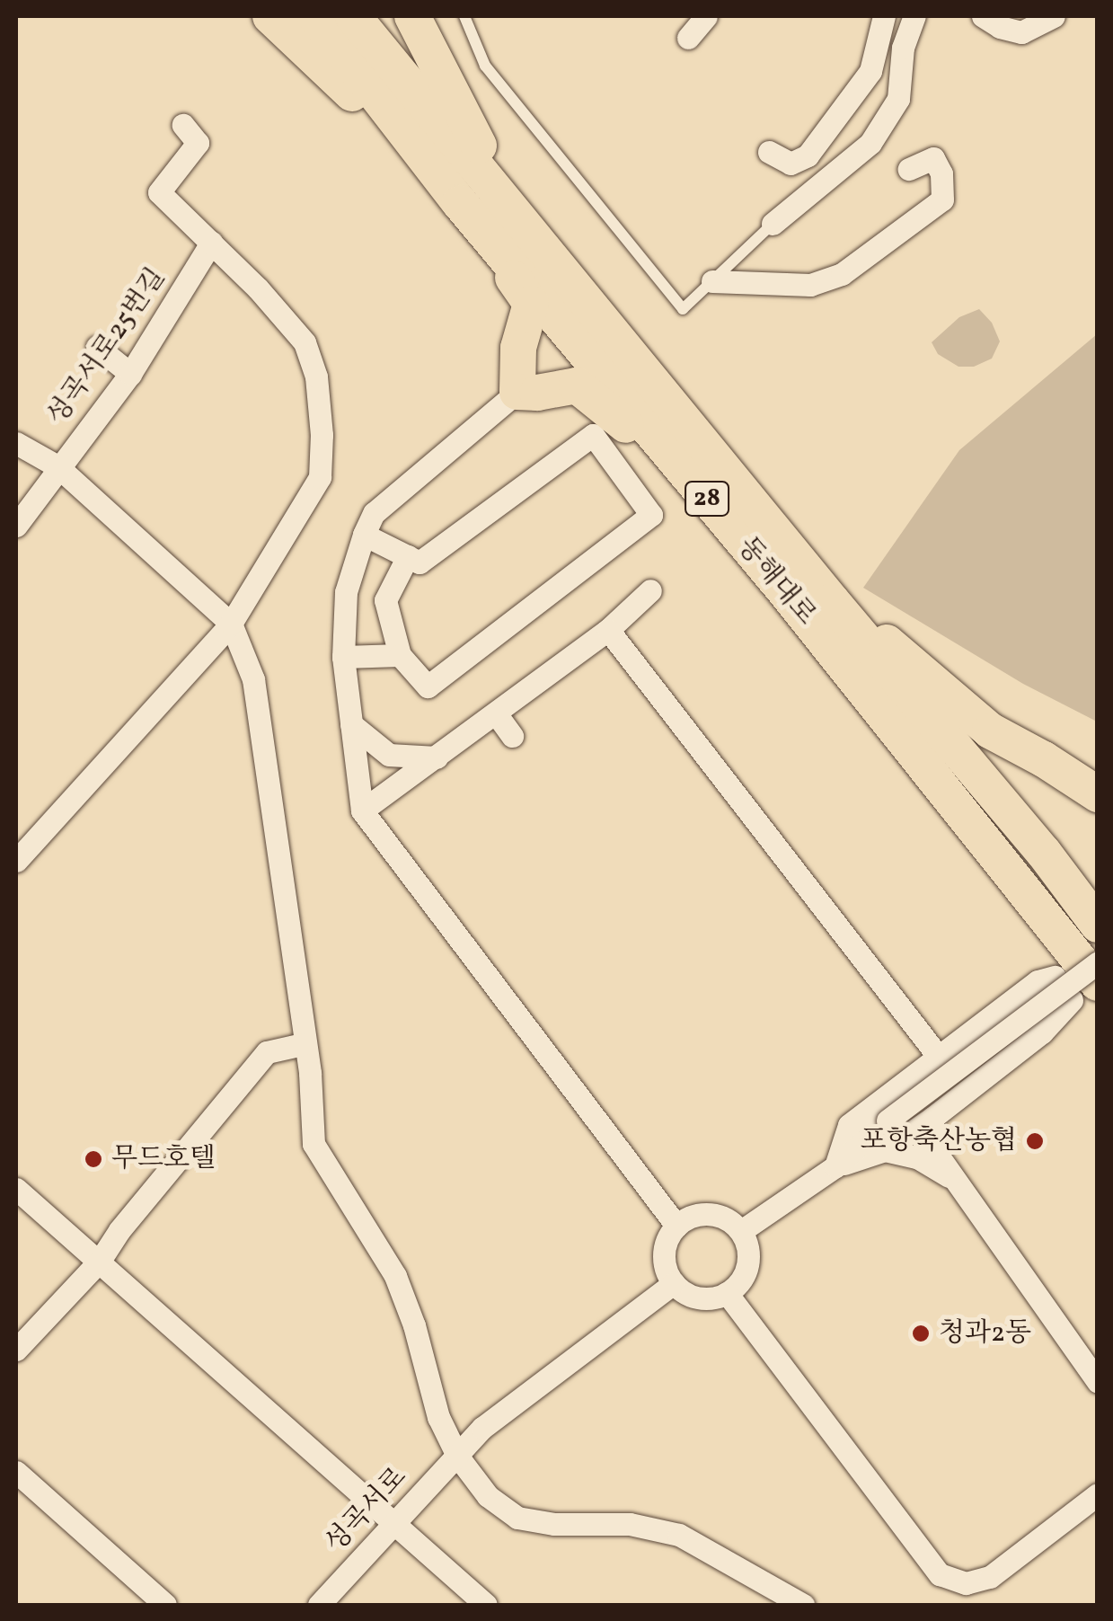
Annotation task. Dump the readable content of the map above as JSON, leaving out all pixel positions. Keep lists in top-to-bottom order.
{
  "streets": {
    "main road": ["28", "동해대로"],
    "street": ["성곡서로25번길", "성곡서로"]
  },
  "places": ["포항축산농협", "무드호텔", "청과2동"]
}
